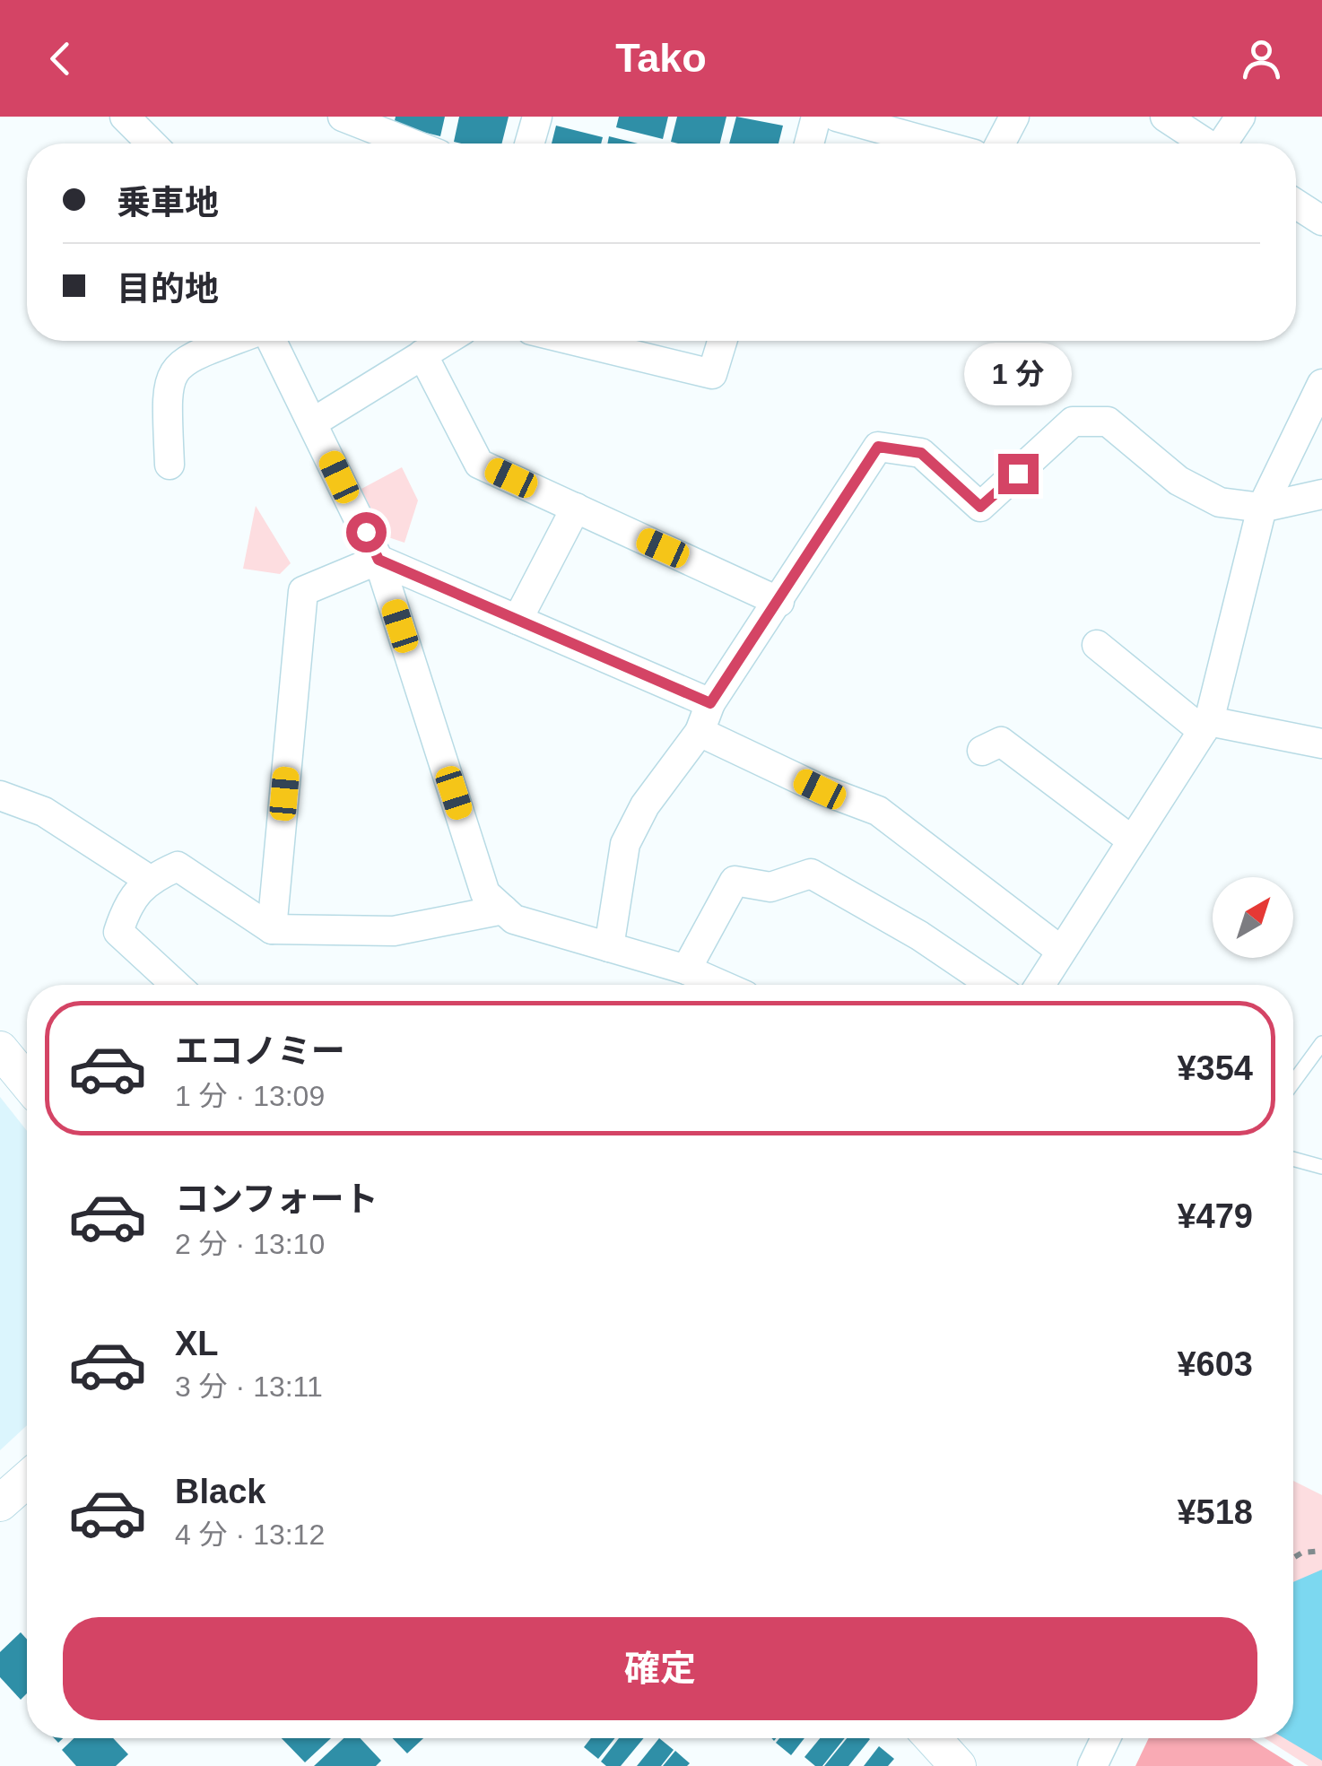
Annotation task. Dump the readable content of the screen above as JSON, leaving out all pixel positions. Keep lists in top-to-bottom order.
{
  "north": "top right",
  "page": {
    "header": "Tako",
    "banner": ["乗車地", "目的地"],
    "bubble": "1 分",
    "list": [
      {
        "name": "エコノミー",
        "note": "1 分 · 13:09",
        "value": "¥354"
      },
      {
        "name": "コンフォート",
        "note": "2 分 · 13:10",
        "value": "¥479"
      },
      {
        "name": "XL",
        "note": "3 分 · 13:11",
        "value": "¥603"
      },
      {
        "name": "Black",
        "note": "4 分 · 13:12",
        "value": "¥518"
      }
    ],
    "buttons": "確定"
  }
}
